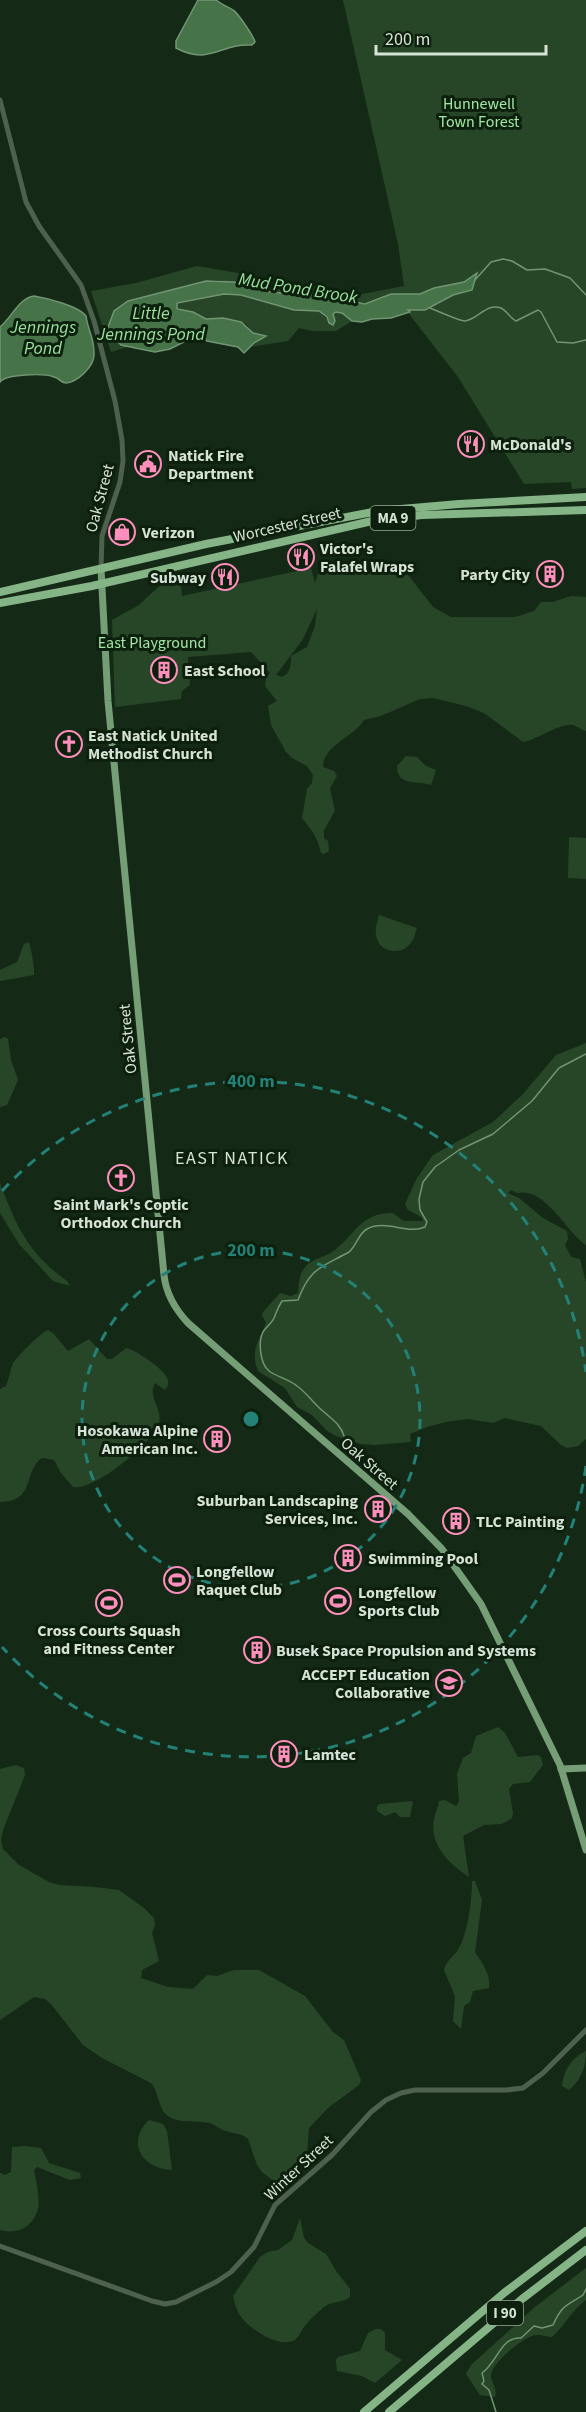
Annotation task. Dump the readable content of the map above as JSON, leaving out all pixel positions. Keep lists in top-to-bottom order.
{
  "streets": {
    "highway": ["MA 9", "Worcester Street", "I 90"],
    "main road": ["Oak Street"],
    "street": ["Winter Street"]
  },
  "crossings": [
    ["Oak Street", "Worcester Street"]
  ],
  "districts": ["EAST NATICK"],
  "water": ["Mud Pond Brook", "Little Jennings Pond", "Jennings Pond"],
  "parks": ["Hunnewell Town Forest", "East Playground"],
  "places": {
    "restaurant": ["McDonald's", "Victor's Falafel Wraps", "Subway"],
    "public building": ["Natick Fire Department"],
    "shop": ["Verizon"],
    "building": [
      "Party City",
      "East School",
      "Hosokawa Alpine American Inc.",
      "Suburban Landscaping Services, Inc.",
      "TLC Painting",
      "Swimming Pool",
      "Busek Space Propulsion and Systems",
      "Lamtec"
    ],
    "church": ["East Natick United Methodist Church", "Saint Mark's Coptic Orthodox Church"],
    "sports": ["Longfellow Raquet Club", "Longfellow Sports Club", "Cross Courts Squash and Fitness Center"],
    "school or university": ["ACCEPT Education Collaborative"]
  },
  "scale_bar": "200 m",
  "rings": ["400 m", "200 m"]
}
